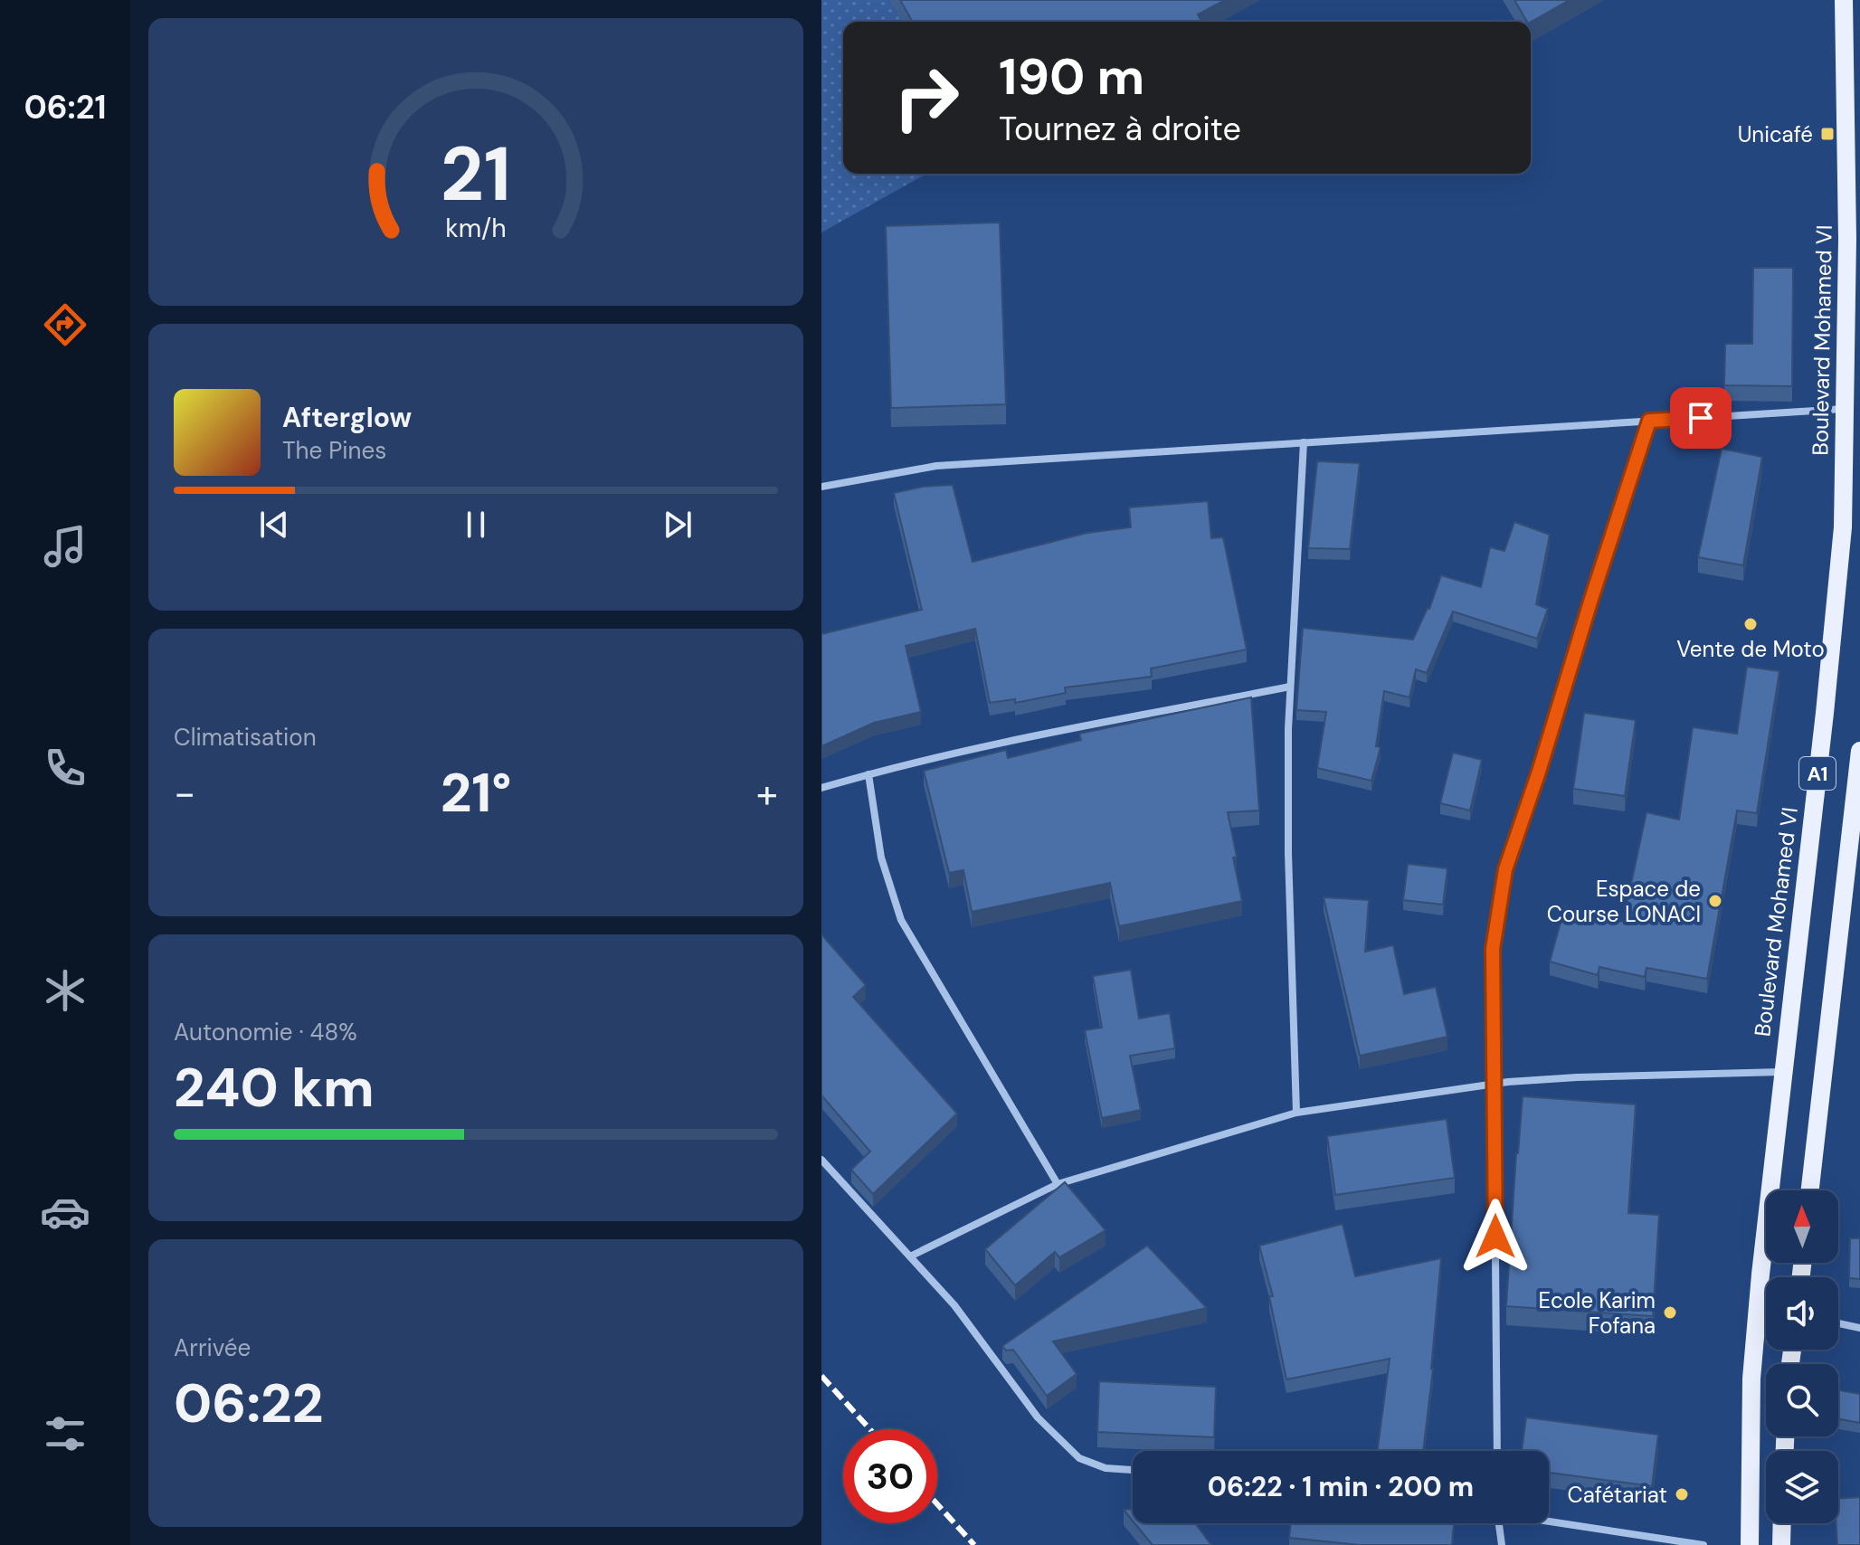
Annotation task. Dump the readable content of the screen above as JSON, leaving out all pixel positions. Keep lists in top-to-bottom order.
{
  "streets": {
    "main road": ["Boulevard Mohamed VI", "A1"]
  },
  "places": {
    "transit": ["Unicafé"],
    "other": [
      "Vente de Moto",
      "Espace de Course LONACI",
      "Ecole Karim Fofana",
      "Cafétariat"
    ]
  },
  "north": "top",
  "page": {
    "tabs": "06:21",
    "turn": ["190 m", "Tournez à droite"],
    "song": ["Afterglow", "The Pines"],
    "tile": [
      "Climatisation",
      ["Autonomie · 48%", "240 km"],
      ["Arrivée", "06:22"]
    ],
    "heat": ["−", "21°", "+"],
    "limit": "30",
    "trip": "06:22 · 1 min · 200 m",
    "gauge": ["21", "km/h"]
  }
}
